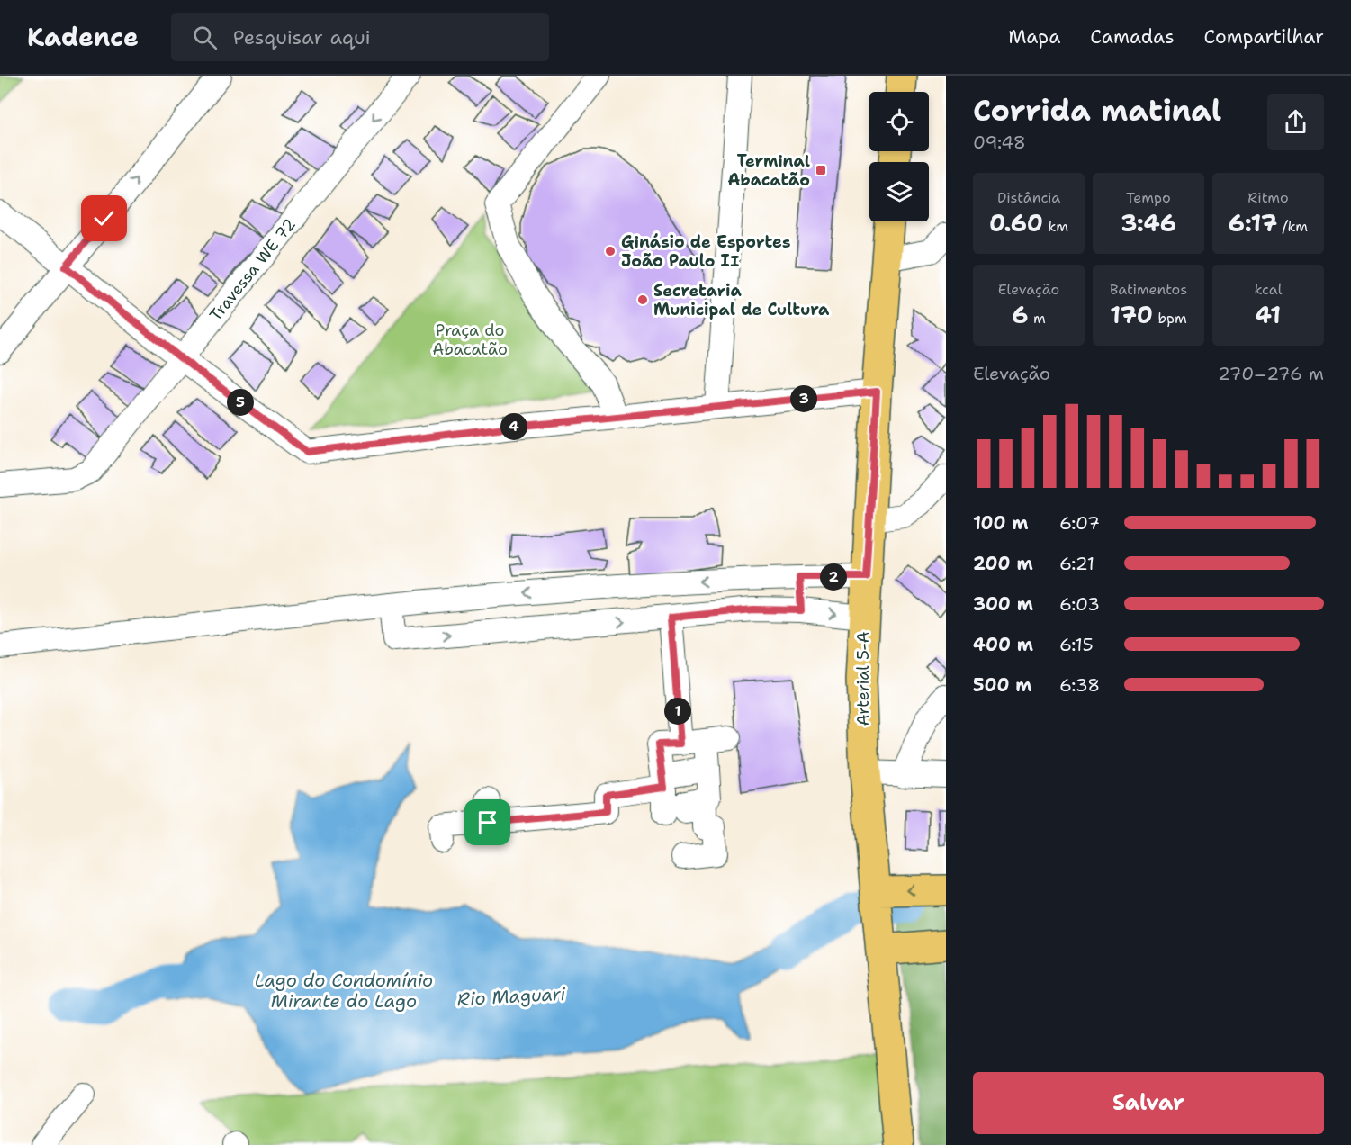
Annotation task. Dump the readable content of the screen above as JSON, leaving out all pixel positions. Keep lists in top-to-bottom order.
{
  "streets": {
    "main road": ["Arterial 5-A"],
    "street": ["Travessa WE 72"]
  },
  "water": ["Lago do Condomínio Mirante do Lago", "Rio Maguari"],
  "parks": ["Praça do Abacatão"],
  "places": {
    "transit": ["Terminal Abacatão"],
    "other": ["Ginásio de Esportes João Paulo II", "Secretaria Municipal de Cultura"]
  },
  "page": {
    "header": "Kadence",
    "search": "Pesquisar aqui",
    "nav": ["Mapa", "Camadas", "Compartilhar"],
    "heading": ["Corrida matinal", "09:48"],
    "stats": [
      ["Distância", "0.60 km"],
      ["Tempo", "3:46"],
      ["Ritmo", "6:17 /km"],
      ["Elevação", "6 m"],
      ["Batimentos", "170 bpm"],
      ["kcal", "41"]
    ],
    "chart": ["Elevação", "270–276 m"],
    "pins": [
      "3",
      "5",
      "4",
      "2",
      "1"
    ],
    "list": [
      {
        "name": "100 m",
        "note": "6:07"
      },
      {
        "name": "200 m",
        "note": "6:21"
      },
      {
        "name": "300 m",
        "note": "6:03"
      },
      {
        "name": "400 m",
        "note": "6:15"
      },
      {
        "name": "500 m",
        "note": "6:38"
      }
    ],
    "buttons": "Salvar"
  }
}
